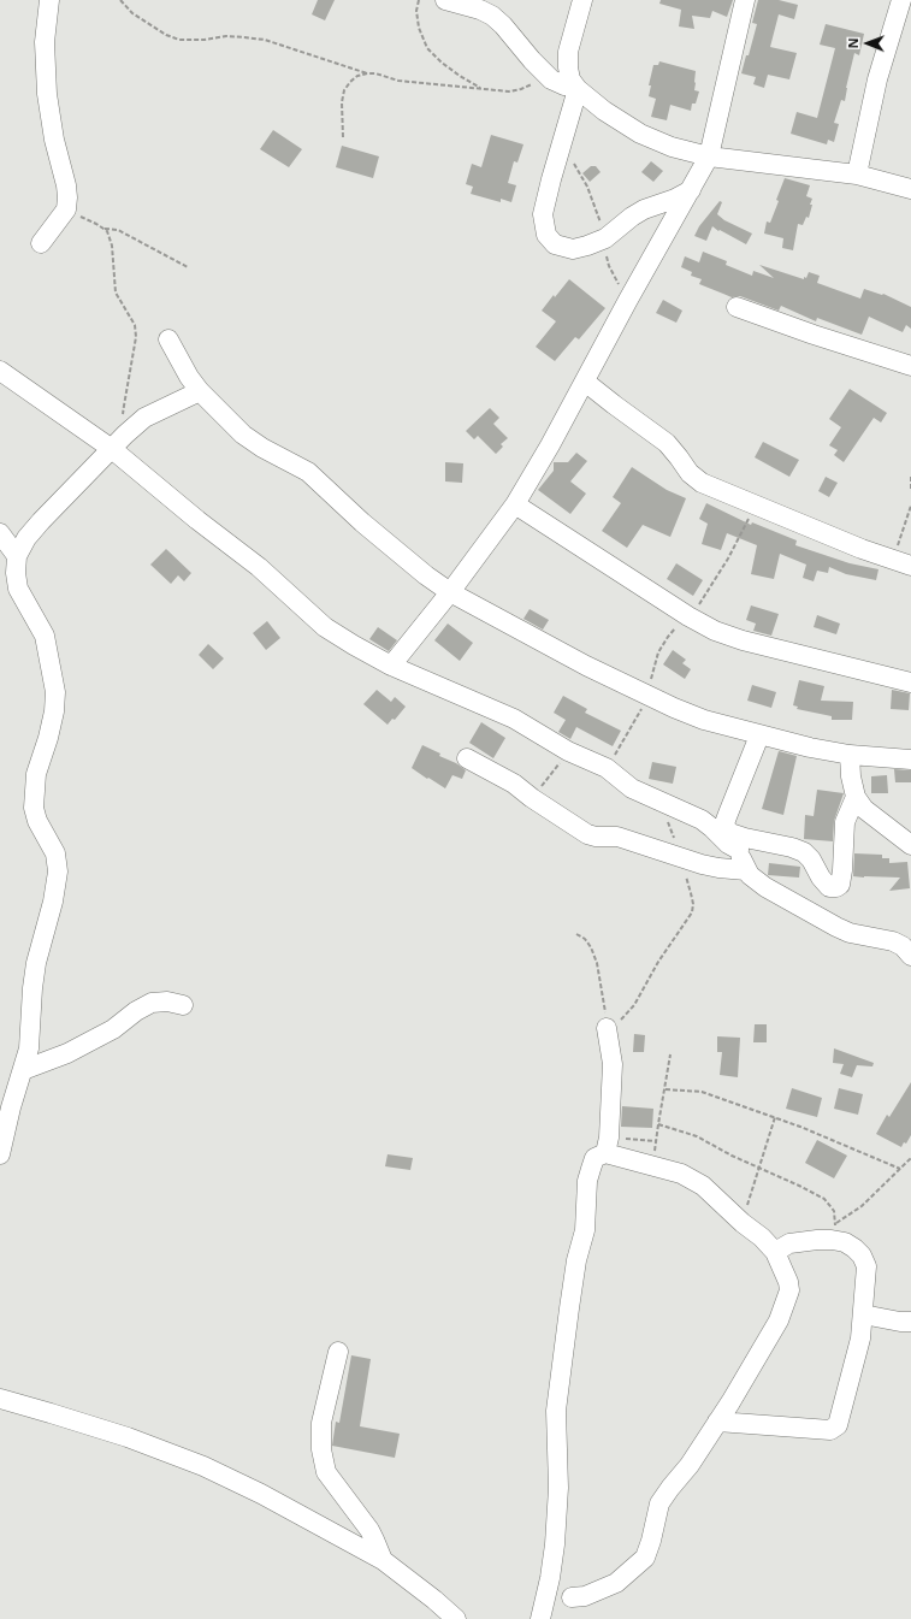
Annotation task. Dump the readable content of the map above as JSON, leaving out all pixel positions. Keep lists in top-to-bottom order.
{
  "north": "left"
}
